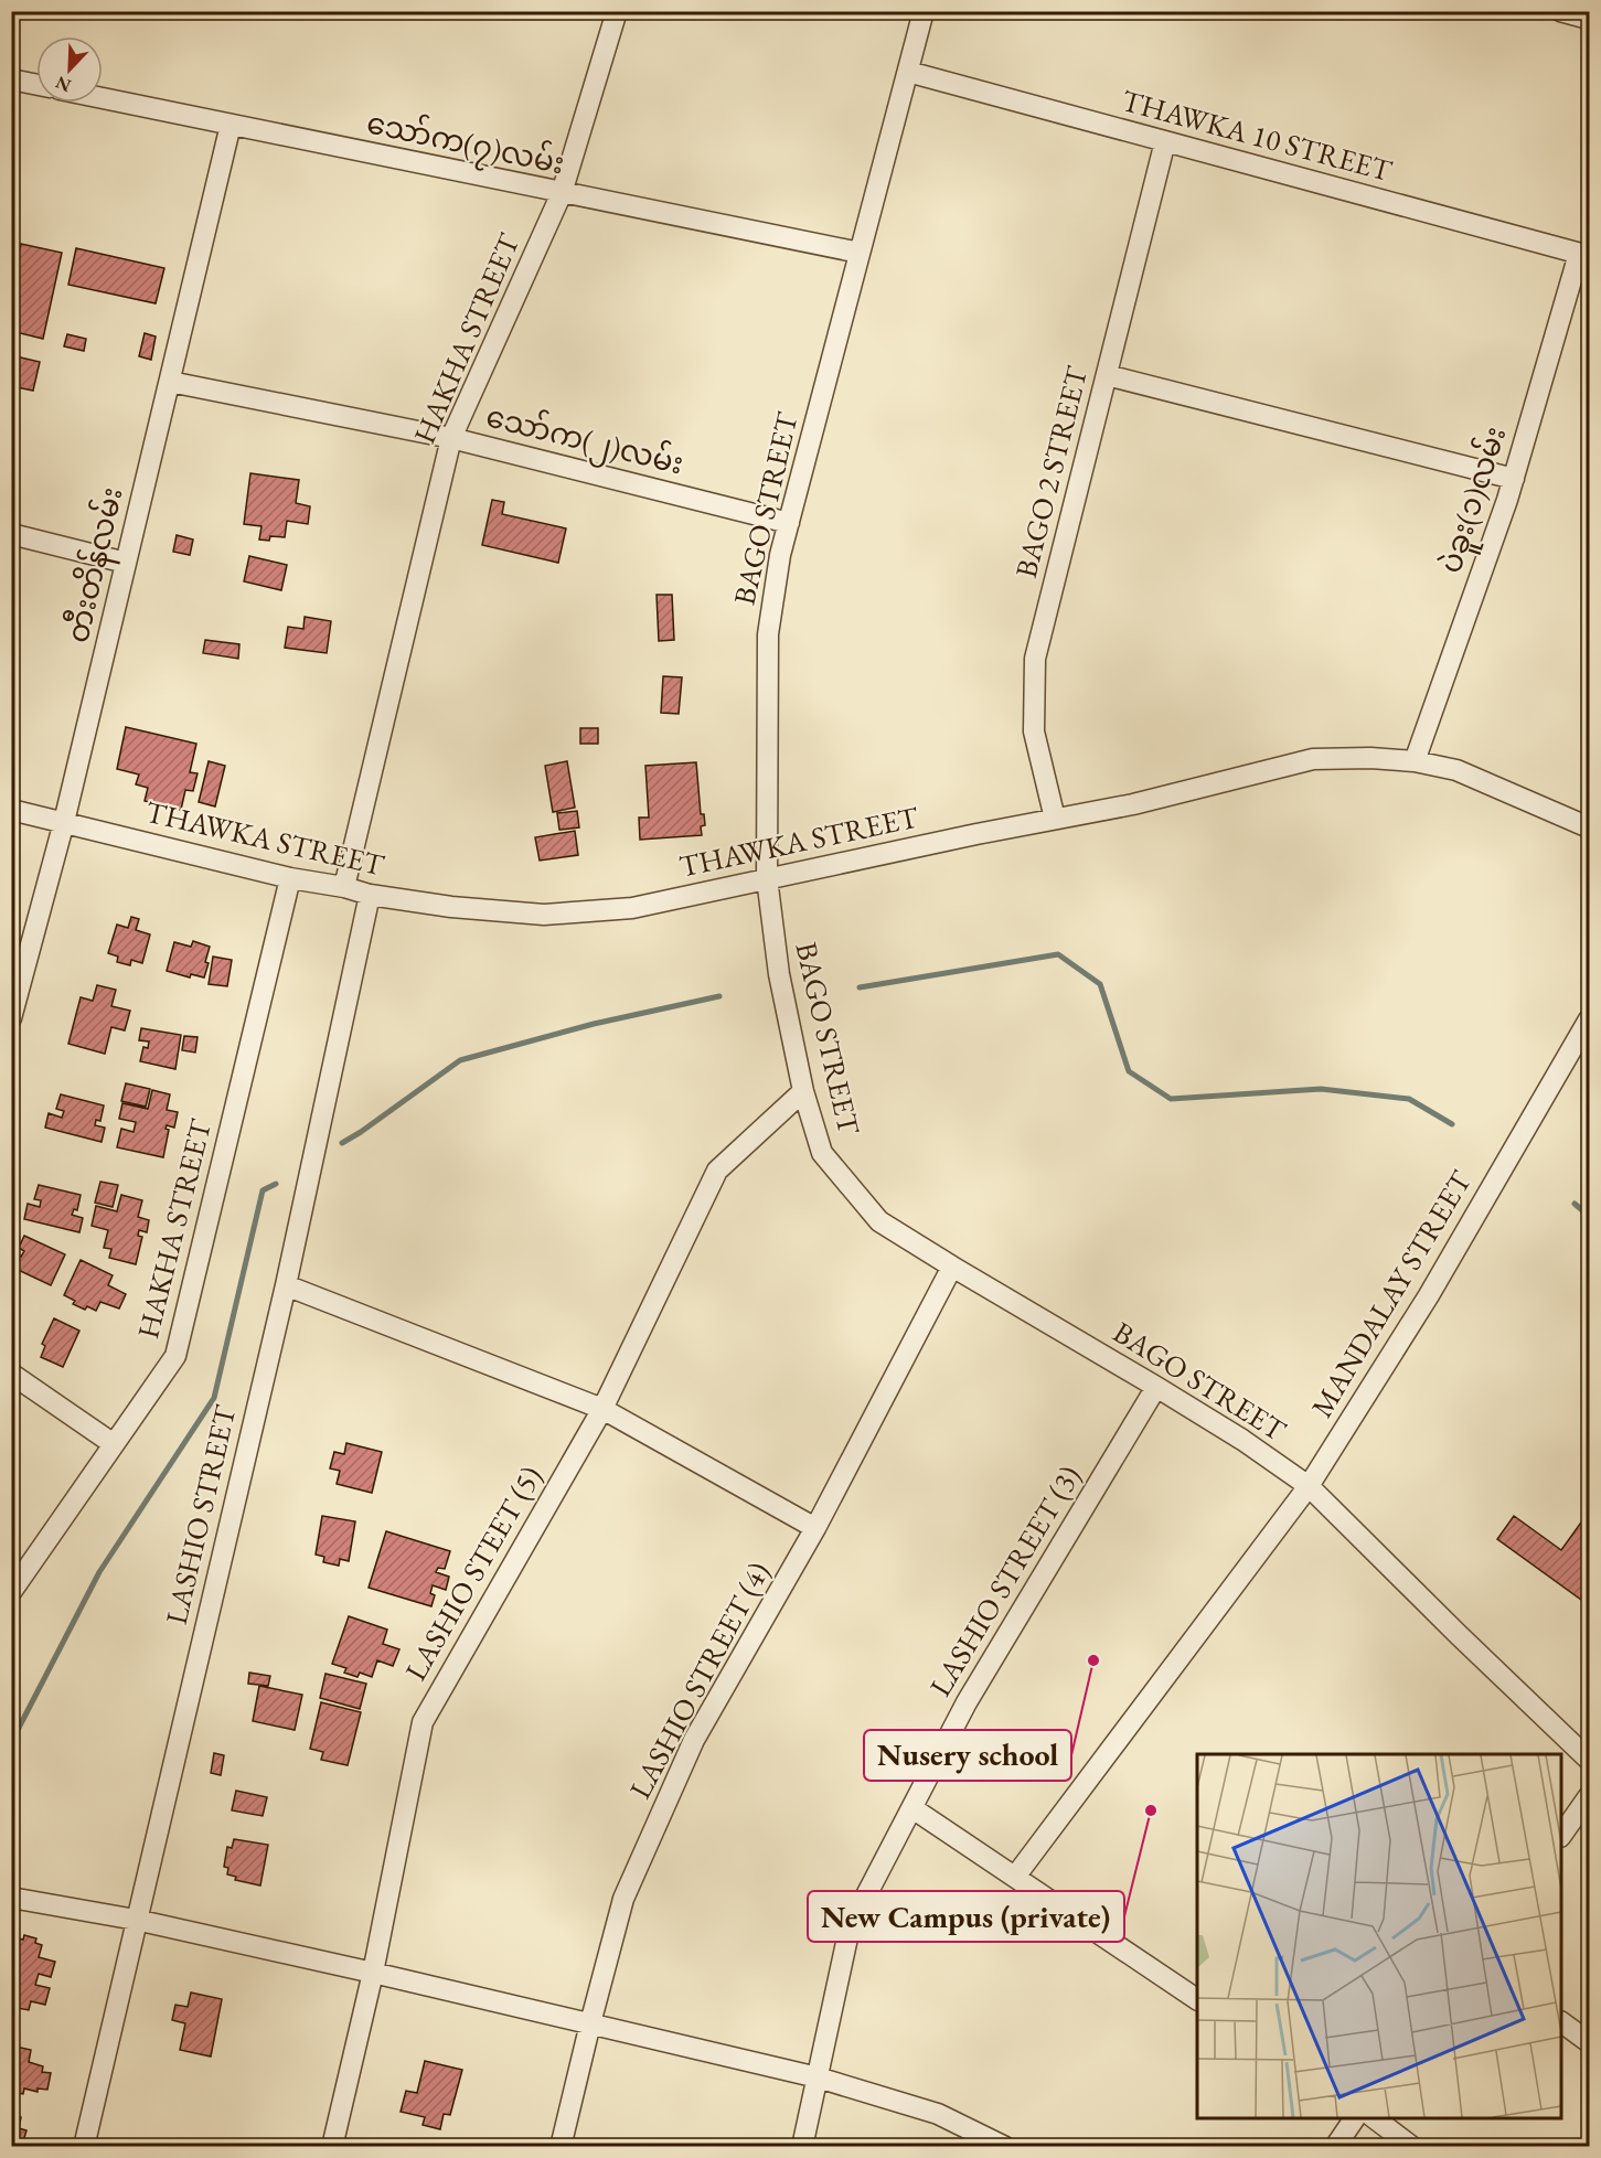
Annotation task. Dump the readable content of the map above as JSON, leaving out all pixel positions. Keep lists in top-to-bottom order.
{
  "streets": {
    "street": [
      "THAWKA 10 STREET",
      "သော်က(၇)လမ်း",
      "HAKHA STREET",
      "သော်က(၂)လမ်း",
      "BAGO 2 STREET",
      "ပဲခူး(၁)လမ်း",
      "BAGO STREET",
      "တီးတိန်လမ်း",
      "THAWKA STREET",
      "MANDALAY STREET",
      "LASHIO STREET",
      "LASHIO STEET (5)",
      "LASHIO STREET (3)",
      "LASHIO STREET (4)"
    ]
  },
  "crossings": [
    ["THAWKA 10 STREET", "BAGO 2 STREET"],
    ["THAWKA 10 STREET", "ပဲခူး(၁)လမ်း"],
    ["THAWKA 10 STREET", "BAGO STREET"],
    ["သော်က(၇)လမ်း", "HAKHA STREET"],
    ["သော်က(၇)လမ်း", "BAGO STREET"],
    ["သော်က(၇)လမ်း", "တီးတိန်လမ်း"],
    ["HAKHA STREET", "သော်က(၂)လမ်း"],
    ["HAKHA STREET", "THAWKA STREET"],
    ["သော်က(၂)လမ်း", "BAGO STREET"],
    ["သော်က(၂)လမ်း", "တီးတိန်လမ်း"],
    ["BAGO 2 STREET", "THAWKA STREET"],
    ["ပဲခူး(၁)လမ်း", "THAWKA STREET"],
    ["BAGO STREET", "THAWKA STREET"],
    ["BAGO STREET", "MANDALAY STREET"],
    ["BAGO STREET", "LASHIO STEET (5)"],
    ["BAGO STREET", "LASHIO STREET (3)"],
    ["BAGO STREET", "LASHIO STREET (4)"],
    ["တီးတိန်လမ်း", "THAWKA STREET"],
    ["THAWKA STREET", "LASHIO STREET"]
  ],
  "places": ["Nusery school", "New Campus (private)"],
  "north": "bottom left"
}
